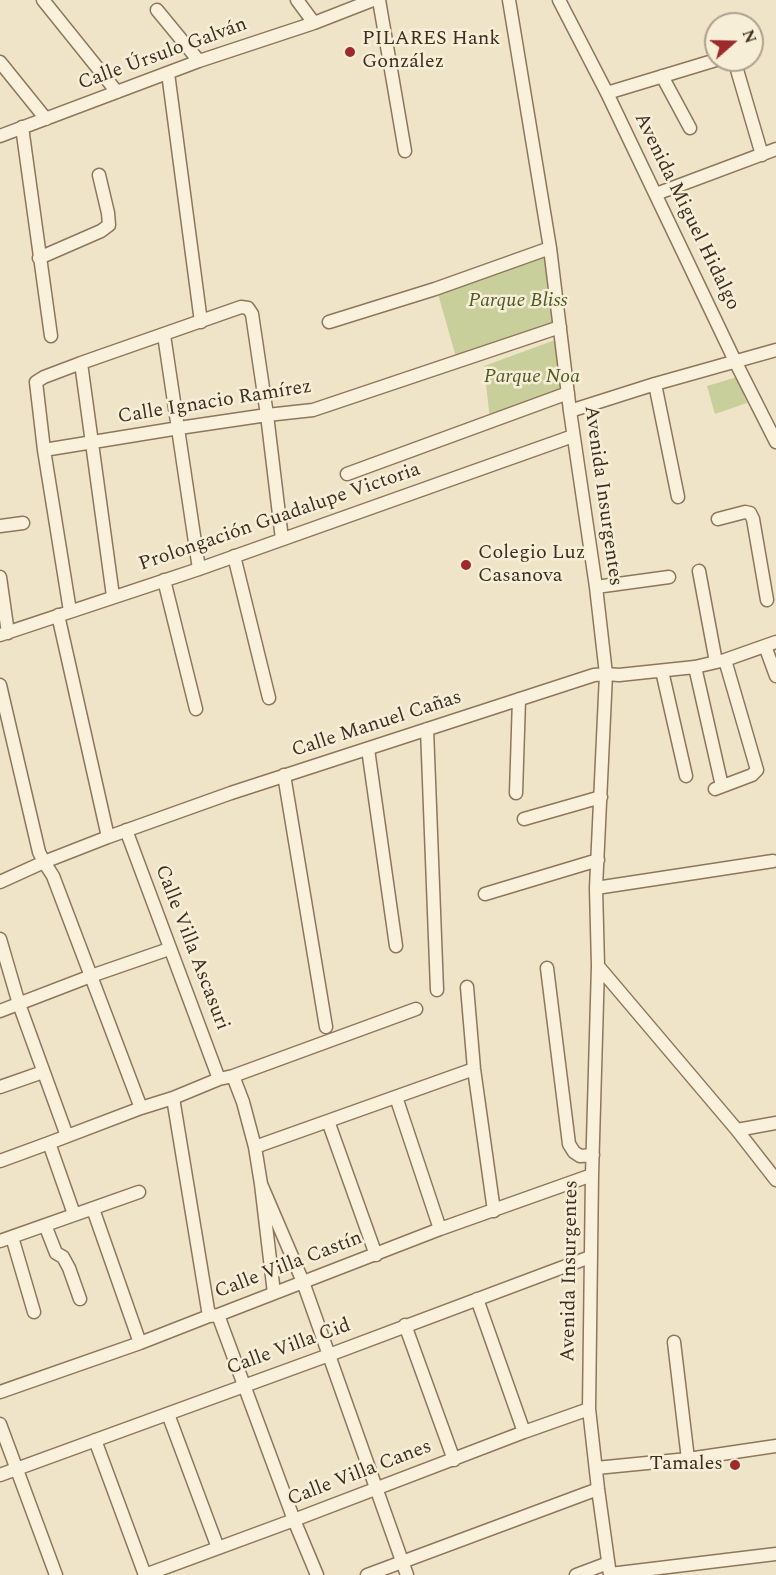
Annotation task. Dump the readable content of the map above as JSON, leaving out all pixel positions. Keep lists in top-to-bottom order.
{
  "streets": {
    "street": [
      "Calle Úrsulo Galván",
      "Avenida Miguel Hidalgo",
      "Calle Ignacio Ramírez",
      "Avenida Insurgentes",
      "Prolongación Guadalupe Victoria",
      "Calle Manuel Cañas",
      "Calle Villa Ascasuri",
      "Calle Villa Castín",
      "Calle Villa Cid",
      "Calle Villa Canes"
    ]
  },
  "crossings": [
    ["Calle Ignacio Ramírez", "Avenida Insurgentes"],
    ["Avenida Insurgentes", "Prolongación Guadalupe Victoria"],
    ["Avenida Insurgentes", "Calle Manuel Cañas"],
    ["Avenida Insurgentes", "Calle Villa Castín"],
    ["Avenida Insurgentes", "Calle Villa Cid"],
    ["Avenida Insurgentes", "Calle Villa Canes"],
    ["Calle Manuel Cañas", "Calle Villa Ascasuri"]
  ],
  "parks": ["Parque Bliss", "Parque Noa"],
  "places": ["PILARES Hank González", "Colegio Luz Casanova", "Tamales"],
  "north": "right"
}
